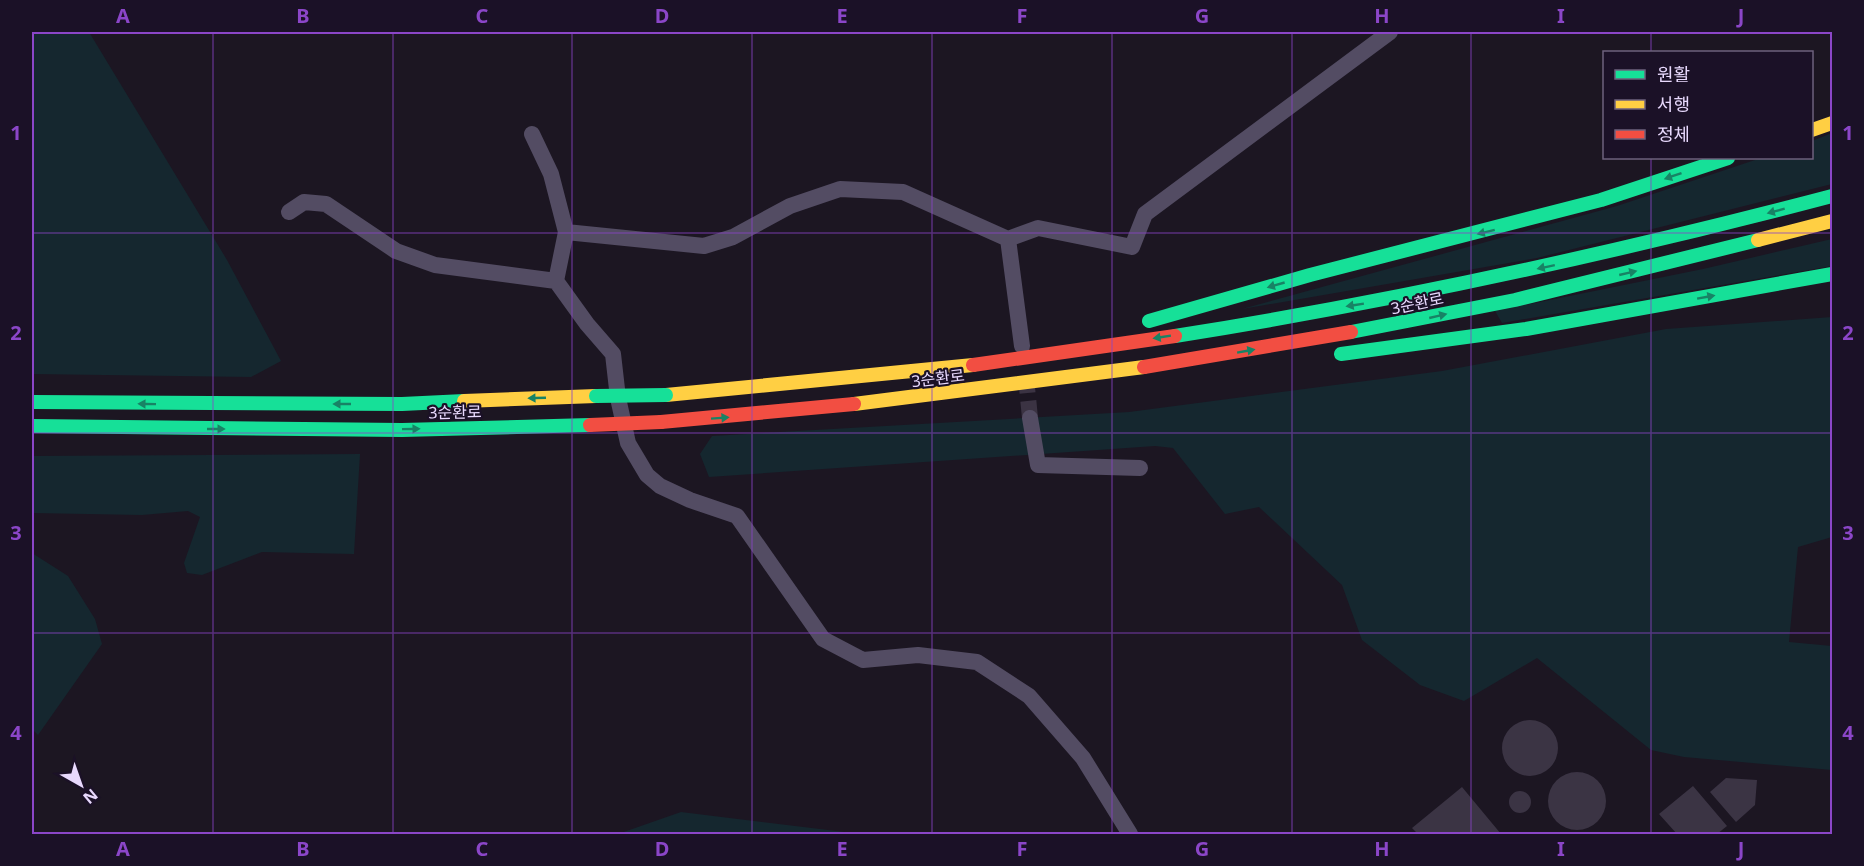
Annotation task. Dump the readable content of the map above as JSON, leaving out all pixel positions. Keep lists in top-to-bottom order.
{
  "streets": {
    "highway": ["3순환로"]
  },
  "legend": ["원활", "서행", "정체"],
  "north": "bottom right",
  "grid": {
    "columns": [
      "A",
      "B",
      "C",
      "D",
      "E",
      "F",
      "G",
      "H",
      "I",
      "J"
    ],
    "rows": [
      "1",
      "2",
      "3",
      "4"
    ]
  }
}
